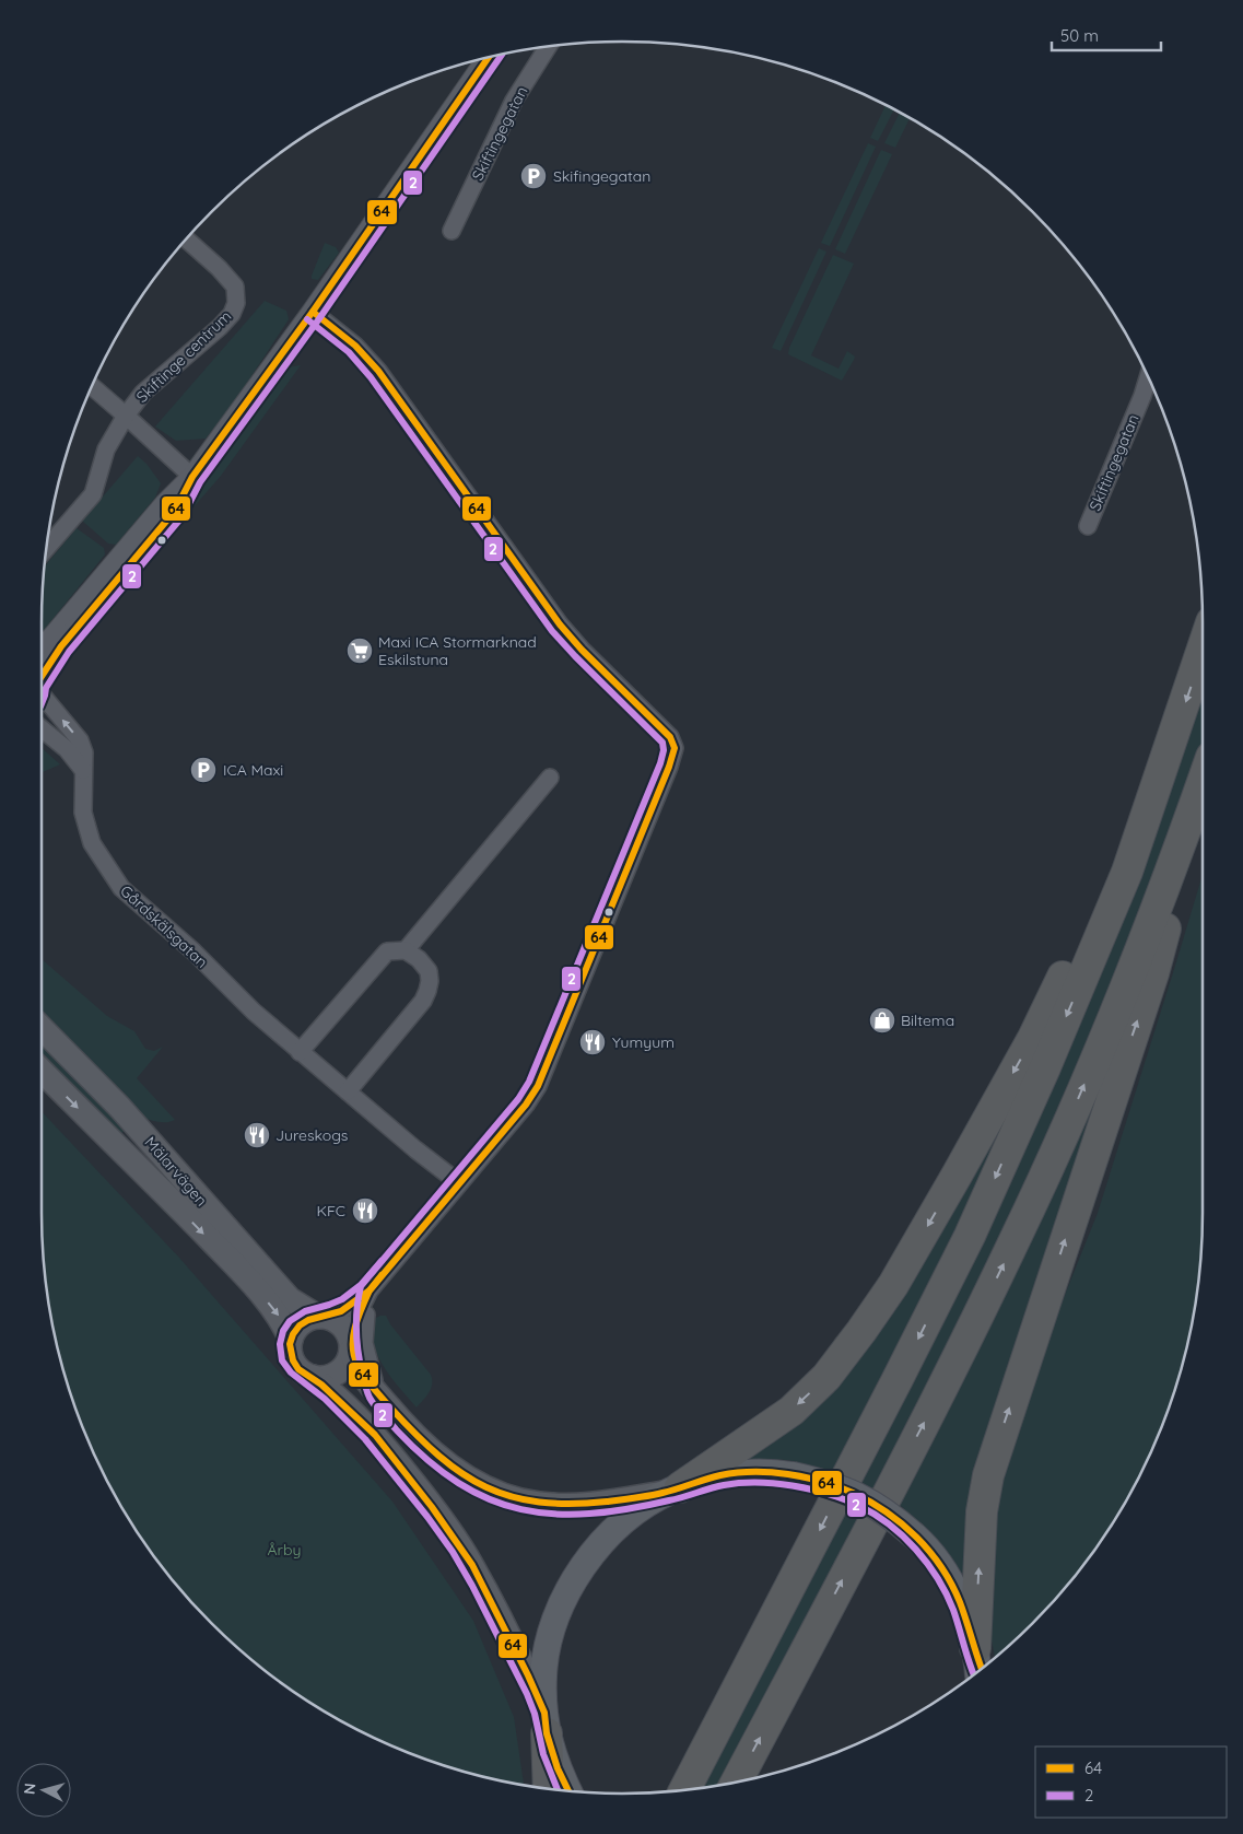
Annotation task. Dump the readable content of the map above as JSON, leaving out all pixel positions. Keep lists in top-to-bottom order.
{
  "streets": {
    "main road": ["Mälarvägen"],
    "street": ["Skiftingegatan", "Skiftinge centrum", "Gårdskälsgatan"]
  },
  "parks": ["Årby"],
  "places": {
    "parking": ["Skifingegatan", "ICA Maxi"],
    "supermarket": ["Maxi ICA Stormarknad Eskilstuna"],
    "shop": ["Biltema"],
    "restaurant": ["Yumyum", "Jureskogs", "KFC"]
  },
  "lines": ["transit line 2", "transit line 64"],
  "legend": ["64", "2"],
  "scale_bar": "50 m",
  "north": "left"
}
